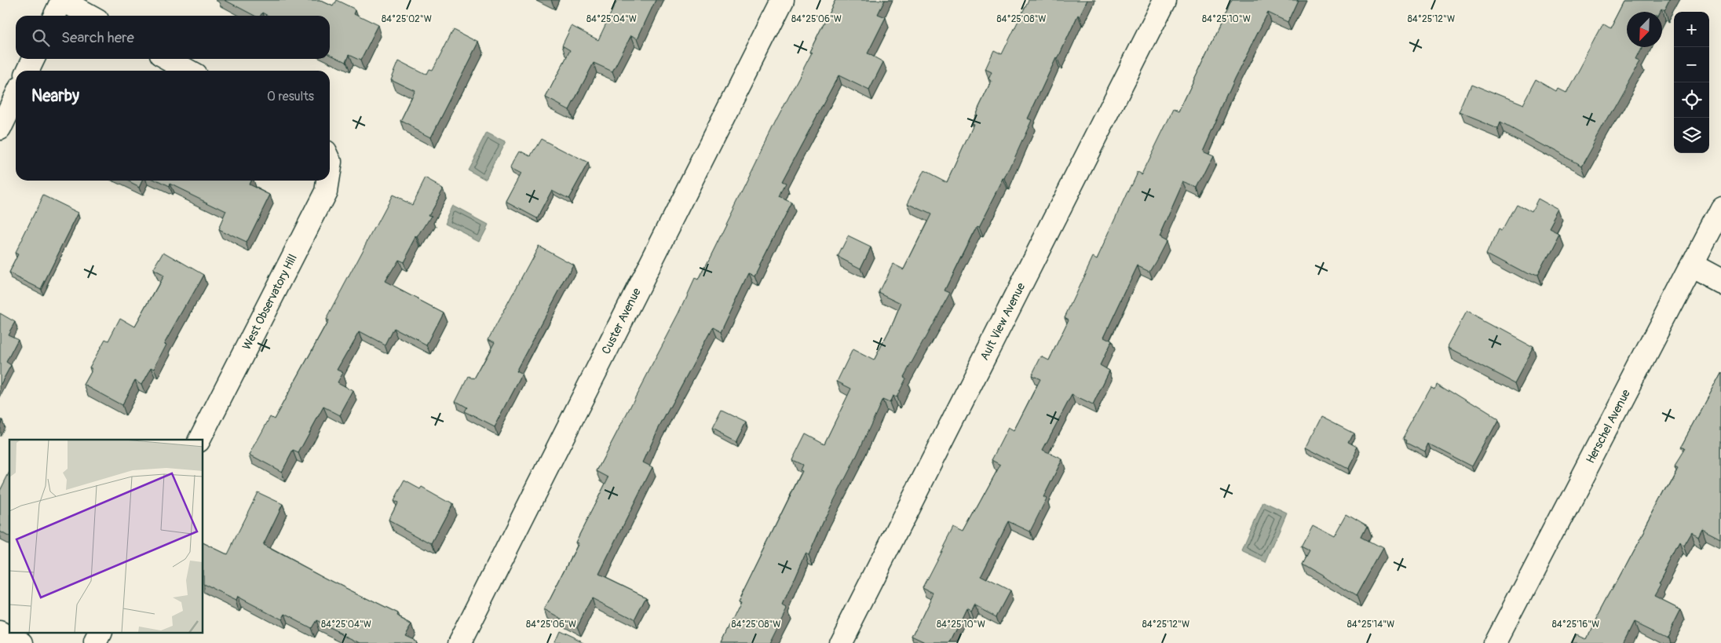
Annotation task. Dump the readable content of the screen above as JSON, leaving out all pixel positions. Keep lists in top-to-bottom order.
{
  "streets": {
    "street": [
      "West Observatory Hill",
      "Custer Avenue",
      "Ault View Avenue",
      "Herschel Avenue"
    ]
  },
  "north": "bottom left",
  "page": {
    "map_buttons": ["+", "−"],
    "search": "Search here",
    "heading": ["Nearby", "0 results"]
  },
  "coordinates": [
    "84°25'02\"W",
    "84°25'04\"W",
    "84°25'06\"W",
    "84°25'10\"W",
    "84°25'12\"W",
    "84°25'08\"W",
    "84°25'14\"W",
    "84°25'16\"W"
  ]
}
